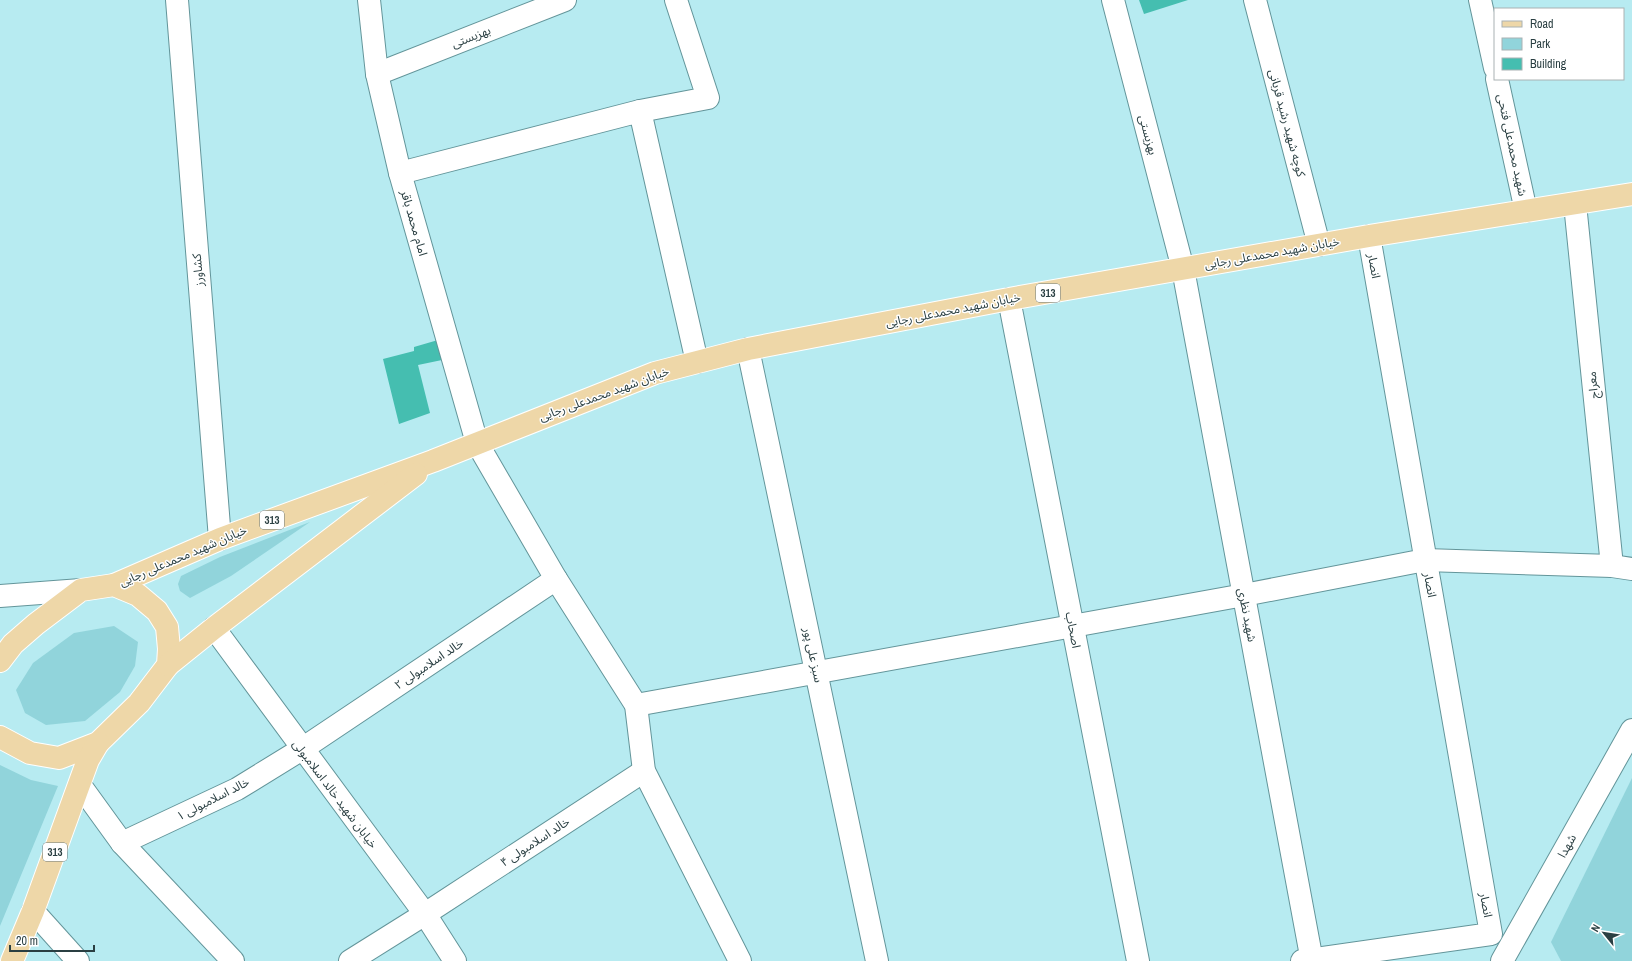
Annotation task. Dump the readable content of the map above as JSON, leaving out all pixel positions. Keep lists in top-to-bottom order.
{
  "streets": {
    "main road": ["خیابان شهید محمدعلی رجایی", "313"],
    "street": [
      "بهزیستی",
      "کوچه شهید رشید قربانی",
      "شهید محمدعلی فتحی",
      "امام محمد باقر",
      "انصار",
      "کشاورز",
      "معراج",
      "شهید نظری",
      "اصحاب",
      "سبز علی پور",
      "خالد اسلامبولی ۲",
      "خیابان شهید خالد اسلامبولی",
      "خالد اسلامبولی ۱",
      "خالد اسلامبولی ۴",
      "شهدا"
    ]
  },
  "crossings": [
    ["بهزیستی", "امام محمد باقر"],
    ["بهزیستی", "خیابان شهید محمدعلی رجایی"],
    ["بهزیستی", "شهید نظری"],
    ["کوچه شهید رشید قربانی", "خیابان شهید محمدعلی رجایی"],
    ["شهید محمدعلی فتحی", "خیابان شهید محمدعلی رجایی"],
    ["امام محمد باقر", "خیابان شهید محمدعلی رجایی"],
    ["امام محمد باقر", "خالد اسلامبولی ۲"],
    ["خیابان شهید محمدعلی رجایی", "انصار"],
    ["خیابان شهید محمدعلی رجایی", "کشاورز"],
    ["خیابان شهید محمدعلی رجایی", "313"],
    ["خیابان شهید محمدعلی رجایی", "معراج"],
    ["خیابان شهید محمدعلی رجایی", "شهید نظری"],
    ["خیابان شهید محمدعلی رجایی", "اصحاب"],
    ["خیابان شهید محمدعلی رجایی", "سبز علی پور"],
    ["خیابان شهید محمدعلی رجایی", "خیابان شهید خالد اسلامبولی"],
    ["انصار", "شهید نظری"],
    ["خالد اسلامبولی ۲", "خیابان شهید خالد اسلامبولی"],
    ["خالد اسلامبولی ۲", "خالد اسلامبولی ۱"],
    ["خیابان شهید خالد اسلامبولی", "خالد اسلامبولی ۱"],
    ["خیابان شهید خالد اسلامبولی", "خالد اسلامبولی ۴"]
  ],
  "legend": ["Road", "Park", "Building"],
  "scale_bar": "20 m",
  "north": "top left"
}
